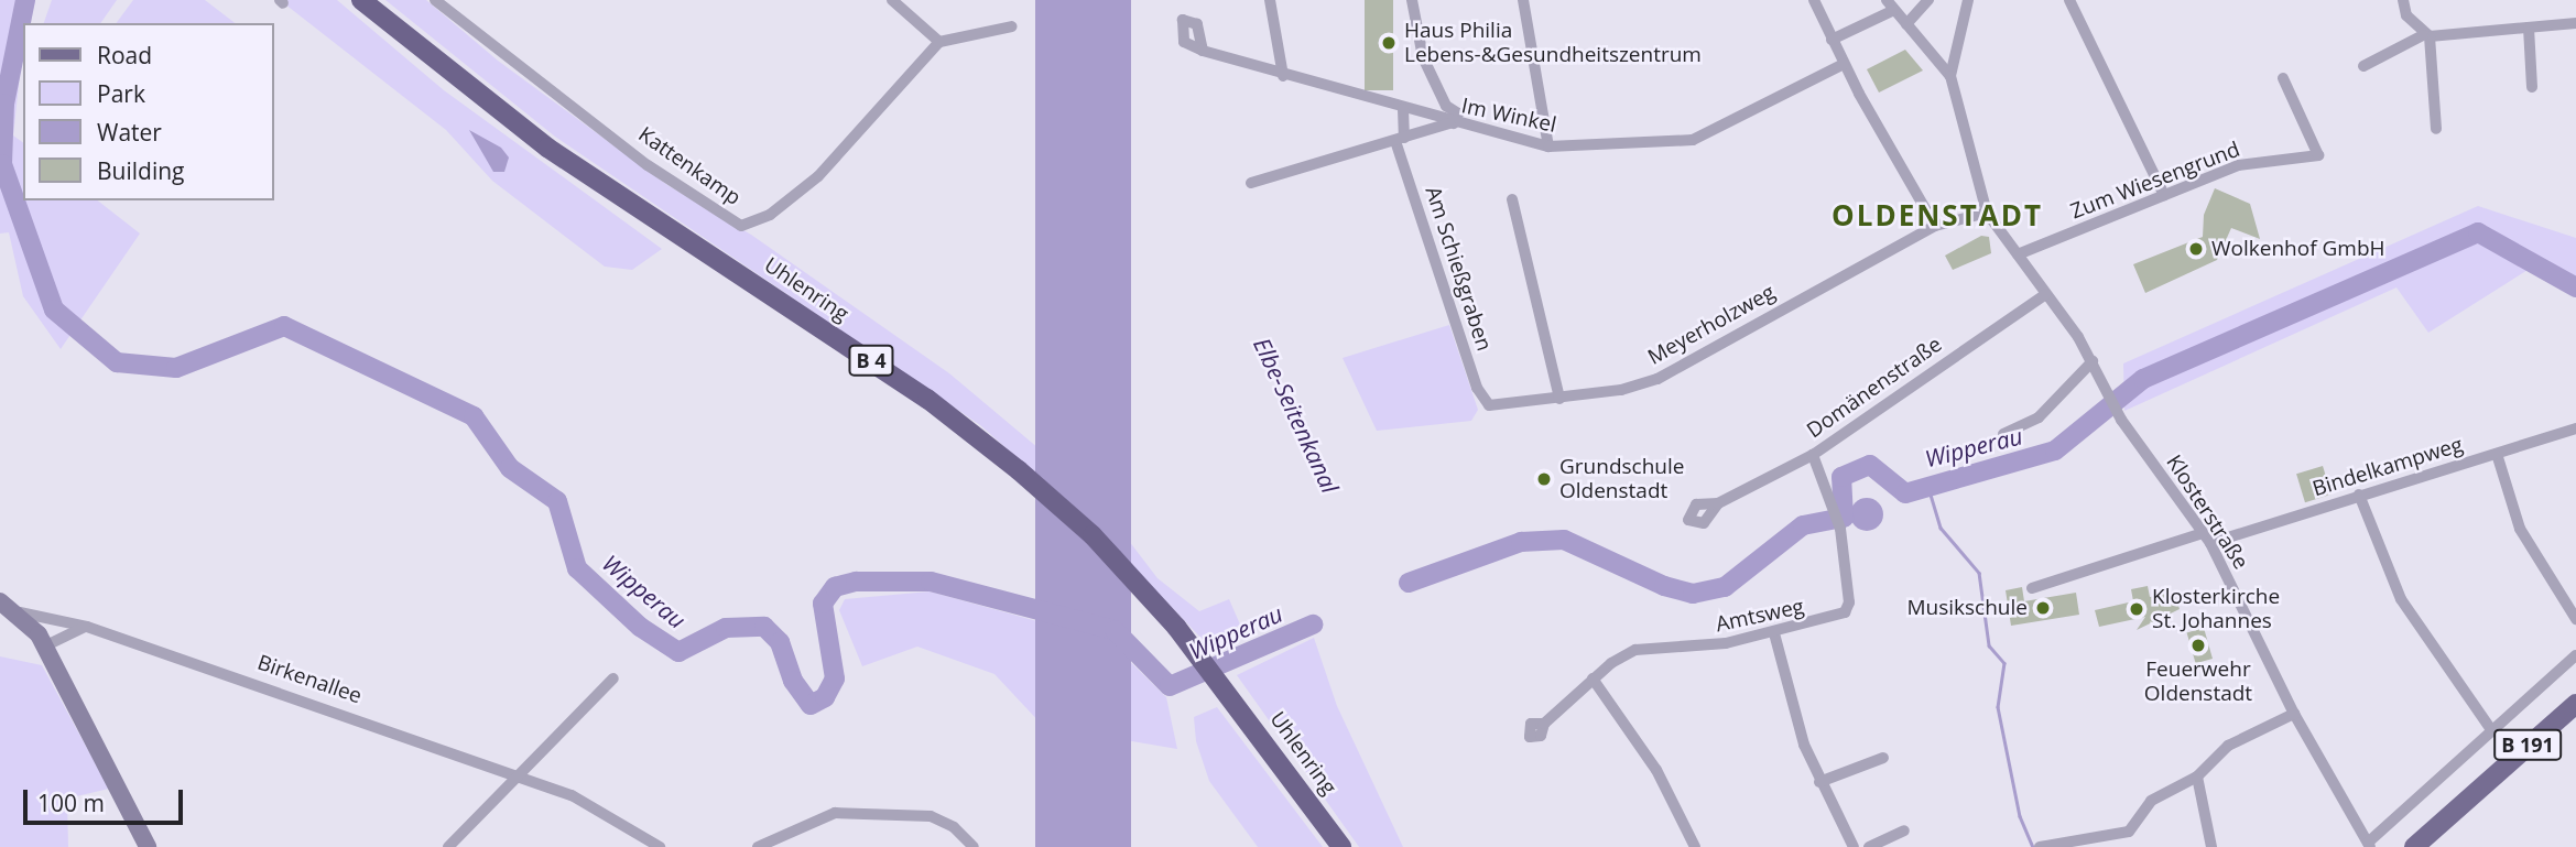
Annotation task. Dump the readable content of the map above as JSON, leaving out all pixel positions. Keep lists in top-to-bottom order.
{
  "streets": {
    "highway": ["Uhlenring", "B 4"],
    "main road": ["Birkenallee", "B 191"],
    "street": [
      "Im Winkel",
      "Kattenkamp",
      "Zum Wiesengrund",
      "Am Schießgraben",
      "Meyerholzweg",
      "Domänenstraße",
      "Bindelkampweg",
      "Klosterstraße",
      "Amtsweg"
    ]
  },
  "crossings": [
    ["Im Winkel", "Am Schießgraben"],
    ["Zum Wiesengrund", "Klosterstraße"],
    ["Am Schießgraben", "Meyerholzweg"],
    ["Meyerholzweg", "Klosterstraße"],
    ["Domänenstraße", "Klosterstraße"],
    ["Domänenstraße", "Amtsweg"],
    ["Bindelkampweg", "Klosterstraße"]
  ],
  "districts": ["OLDENSTADT"],
  "water": ["Elbe-Seitenkanal", "Wipperau"],
  "places": [
    "Haus Philia Lebens-&Gesundheitszentrum",
    "Wolkenhof GmbH",
    "Grundschule Oldenstadt",
    "Musikschule",
    "Klosterkirche St. Johannes",
    "Feuerwehr Oldenstadt"
  ],
  "legend": [
    "Road",
    "Park",
    "Water",
    "Building"
  ],
  "scale_bar": "100 m"
}
